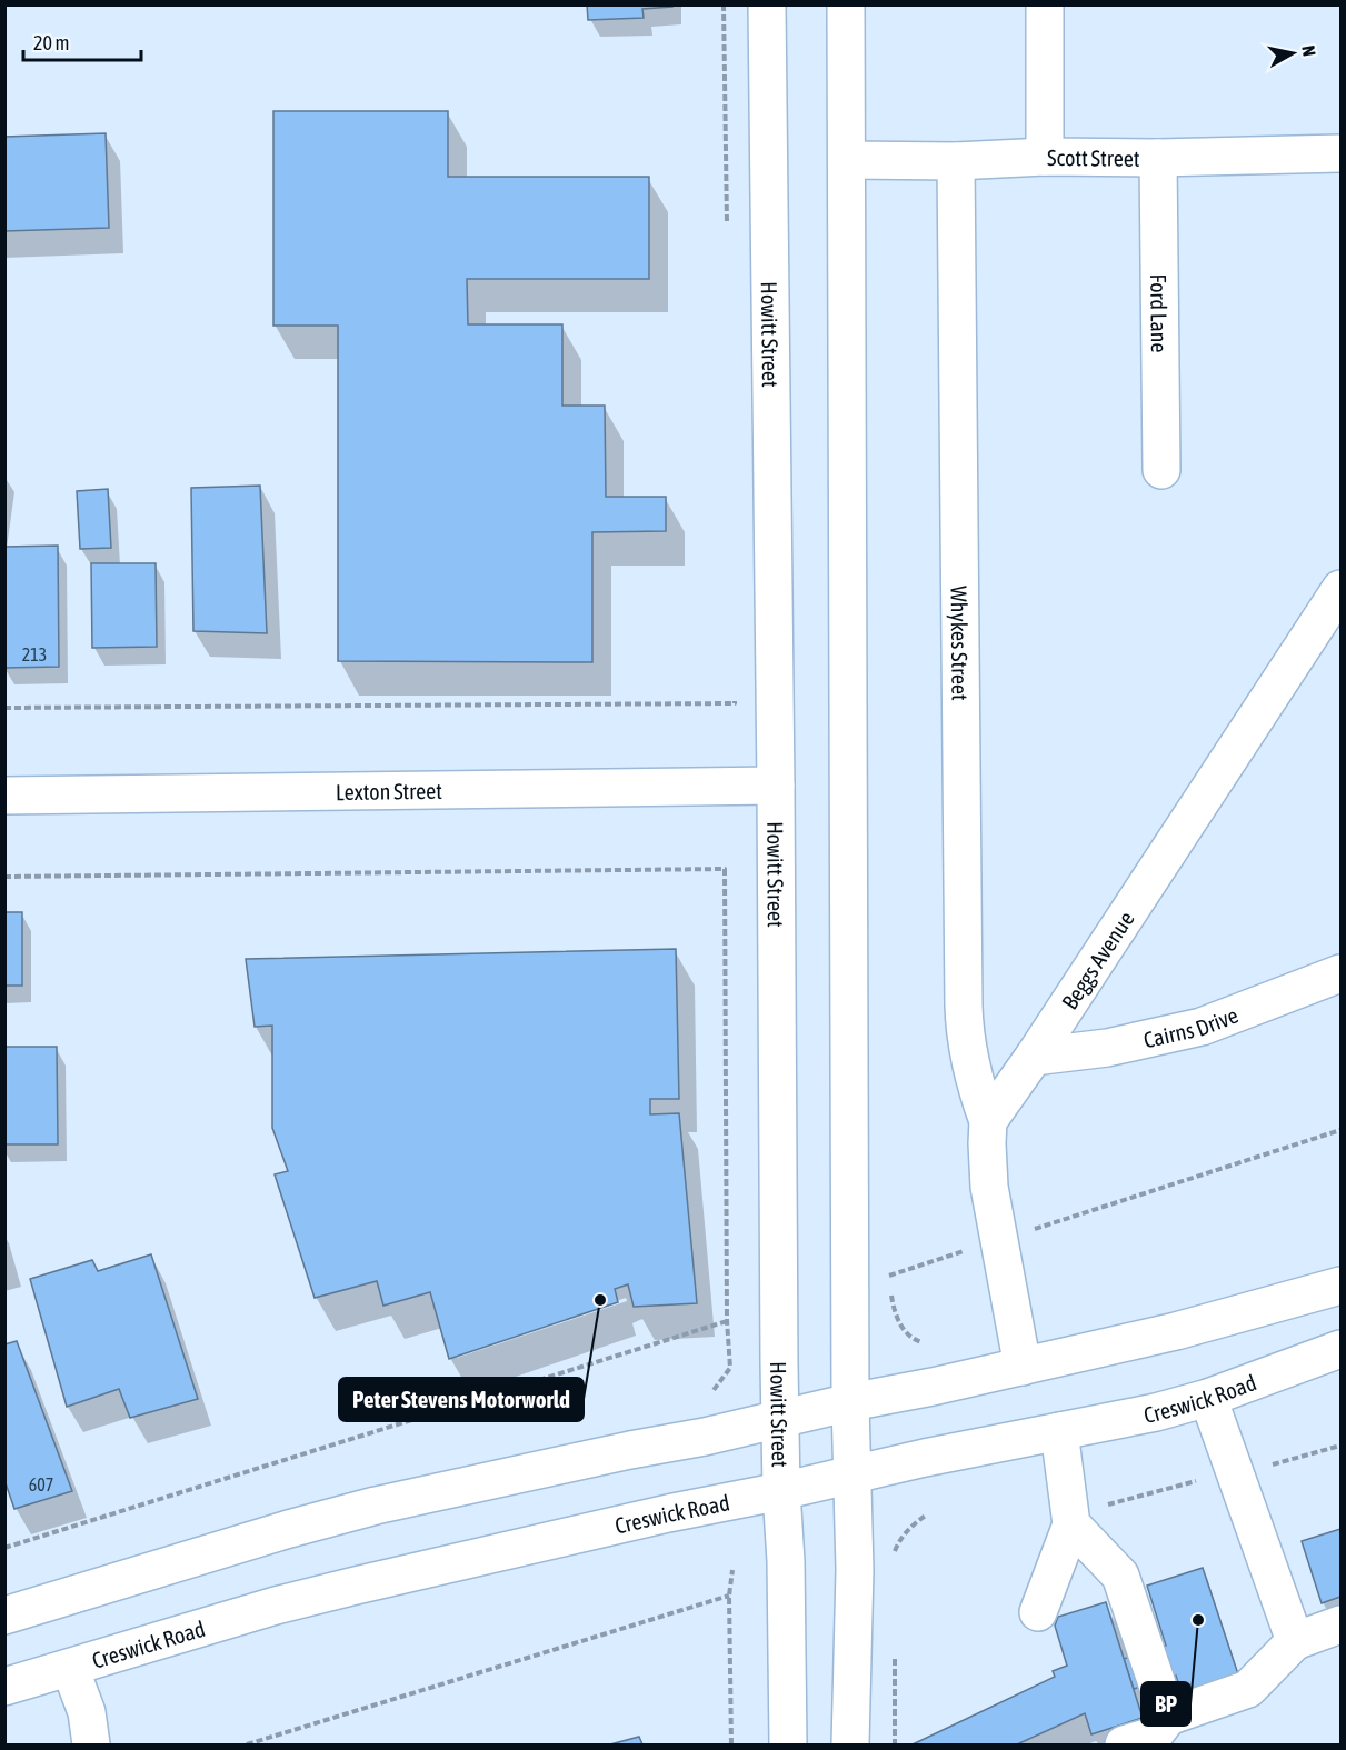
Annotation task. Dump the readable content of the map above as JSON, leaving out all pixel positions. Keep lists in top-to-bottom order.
{
  "streets": {
    "main road": [
      "Scott Street",
      "Ford Lane",
      "Howitt Street",
      "Whykes Street",
      "Lexton Street",
      "Beggs Avenue",
      "Cairns Drive",
      "Creswick Road"
    ]
  },
  "crossings": [
    ["Scott Street", "Ford Lane"],
    ["Scott Street", "Whykes Street"],
    ["Howitt Street", "Lexton Street"],
    ["Howitt Street", "Creswick Road"],
    ["Whykes Street", "Beggs Avenue"],
    ["Beggs Avenue", "Cairns Drive"]
  ],
  "places": ["Peter Stevens Motorworld", "BP"],
  "house_numbers": ["213", "607"],
  "scale_bar": "20 m",
  "north": "right"
}
